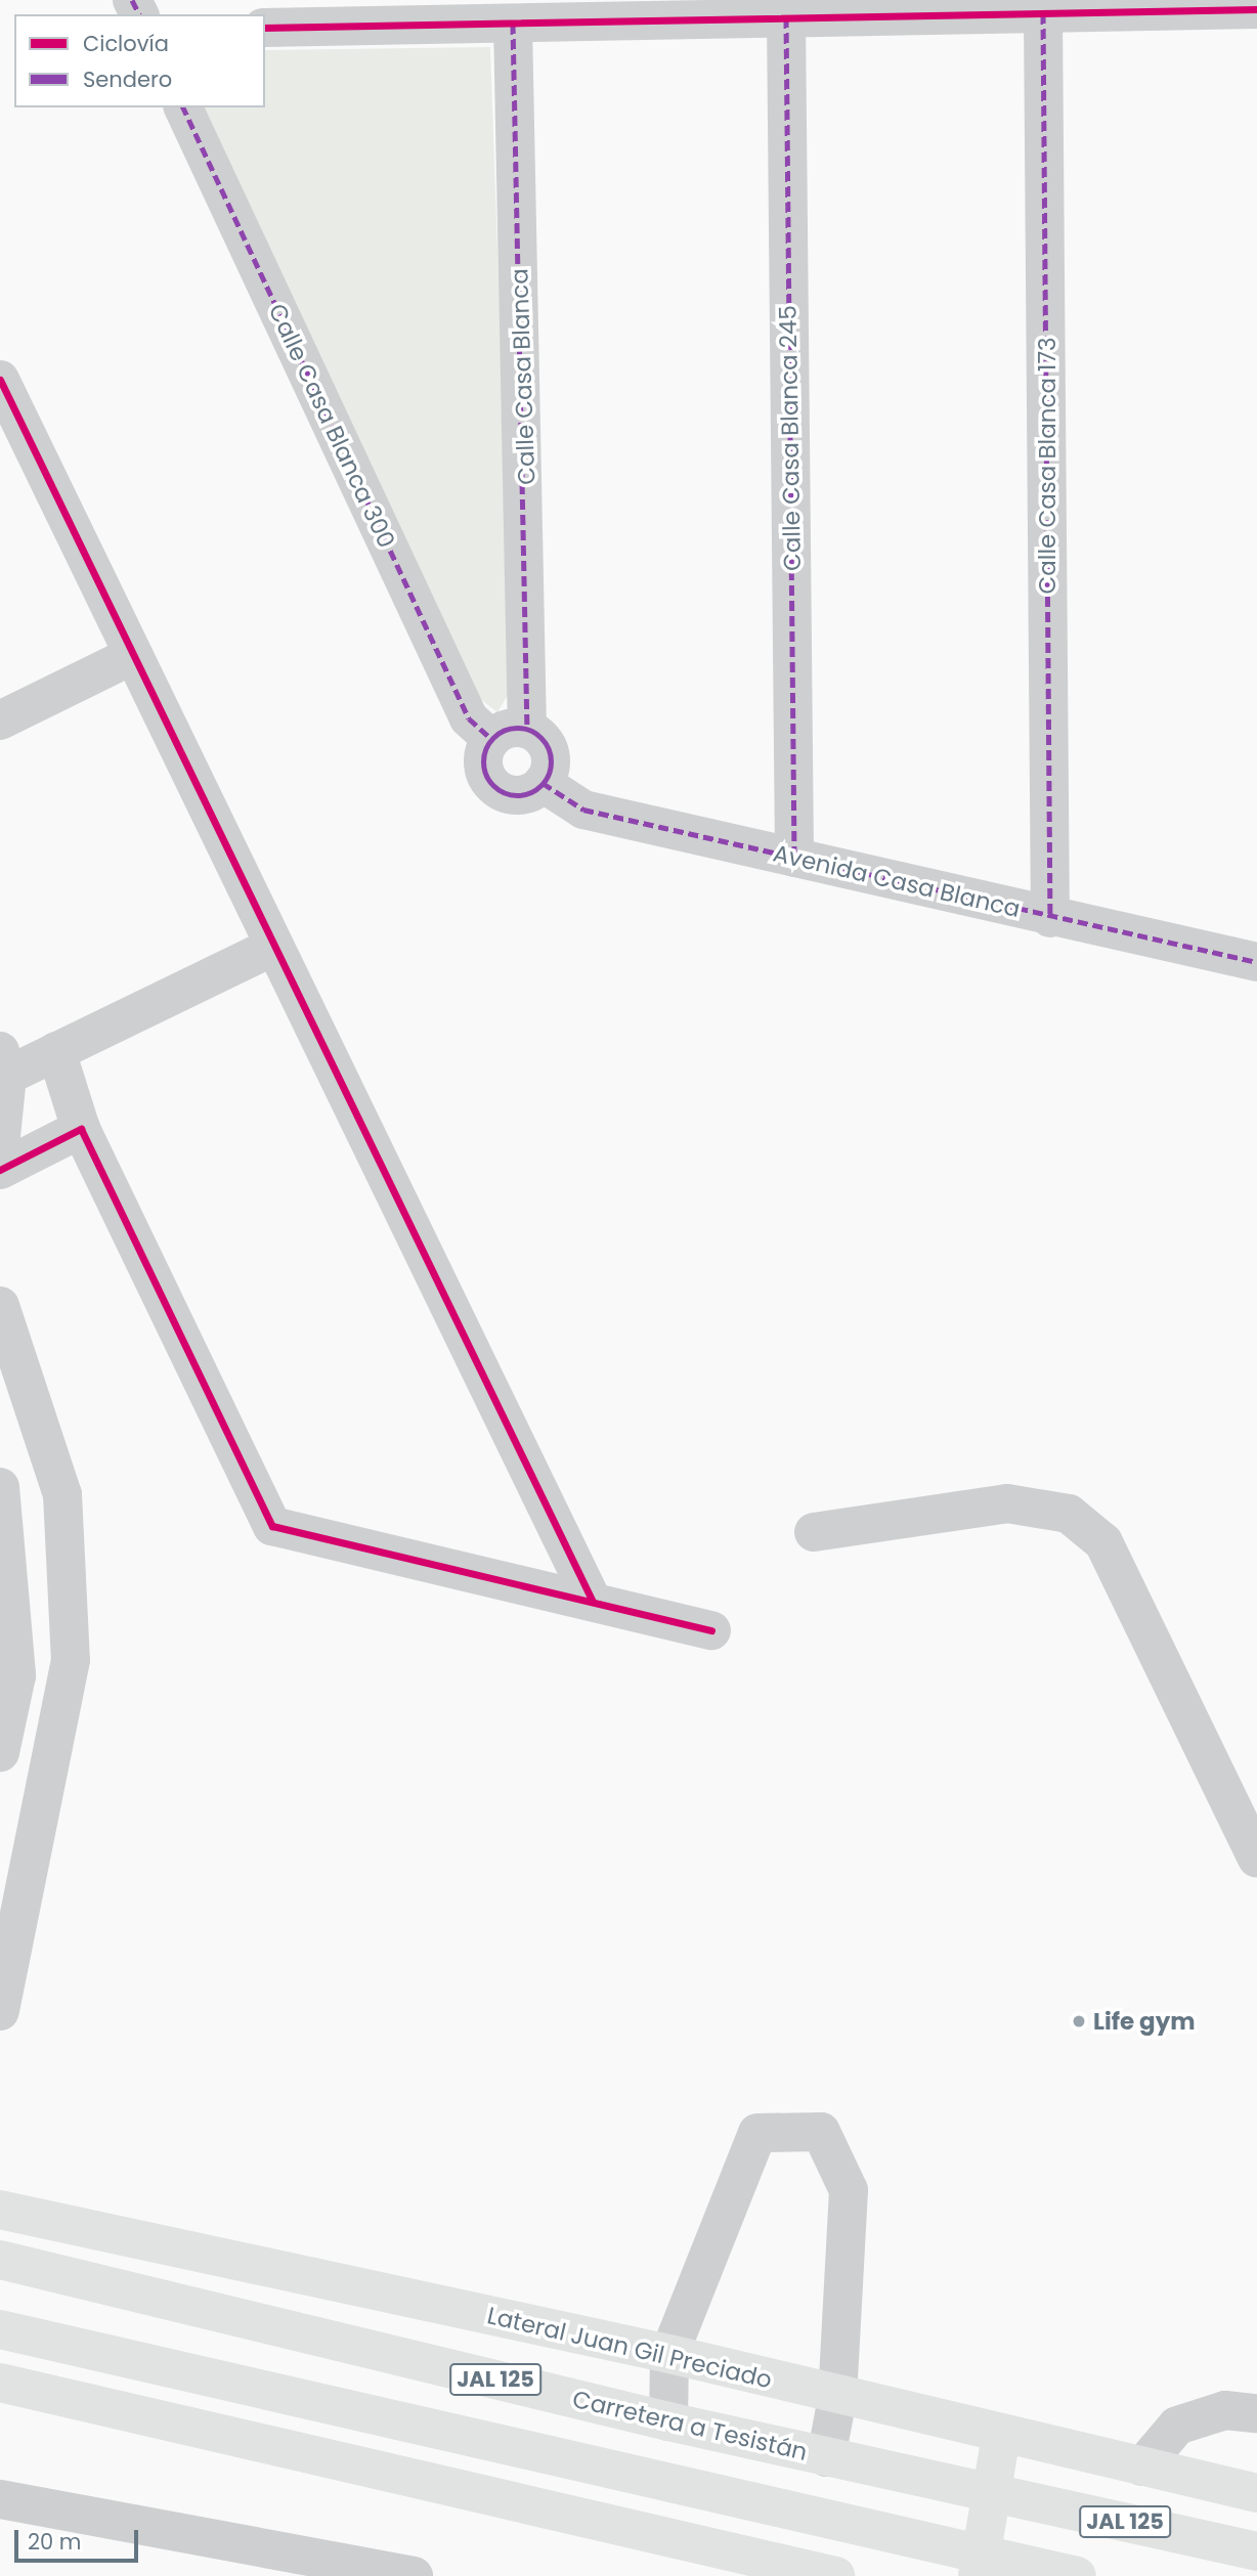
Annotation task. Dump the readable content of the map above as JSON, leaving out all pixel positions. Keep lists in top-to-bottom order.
{
  "streets": {
    "main road": ["Lateral Juan Gil Preciado", "JAL 125", "Carretera a Tesistán"],
    "street": [
      "Calle Casa Blanca",
      "Calle Casa Blanca 300",
      "Calle Casa Blanca 245",
      "Calle Casa Blanca 173",
      "Avenida Casa Blanca"
    ]
  },
  "crossings": [
    ["Calle Casa Blanca", "Calle Casa Blanca 300"],
    ["Calle Casa Blanca", "Avenida Casa Blanca"],
    ["Calle Casa Blanca 300", "Avenida Casa Blanca"],
    ["Calle Casa Blanca 245", "Avenida Casa Blanca"],
    ["Calle Casa Blanca 173", "Avenida Casa Blanca"]
  ],
  "places": ["Life gym"],
  "legend": ["Ciclovía", "Sendero"],
  "scale_bar": "20 m"
}
